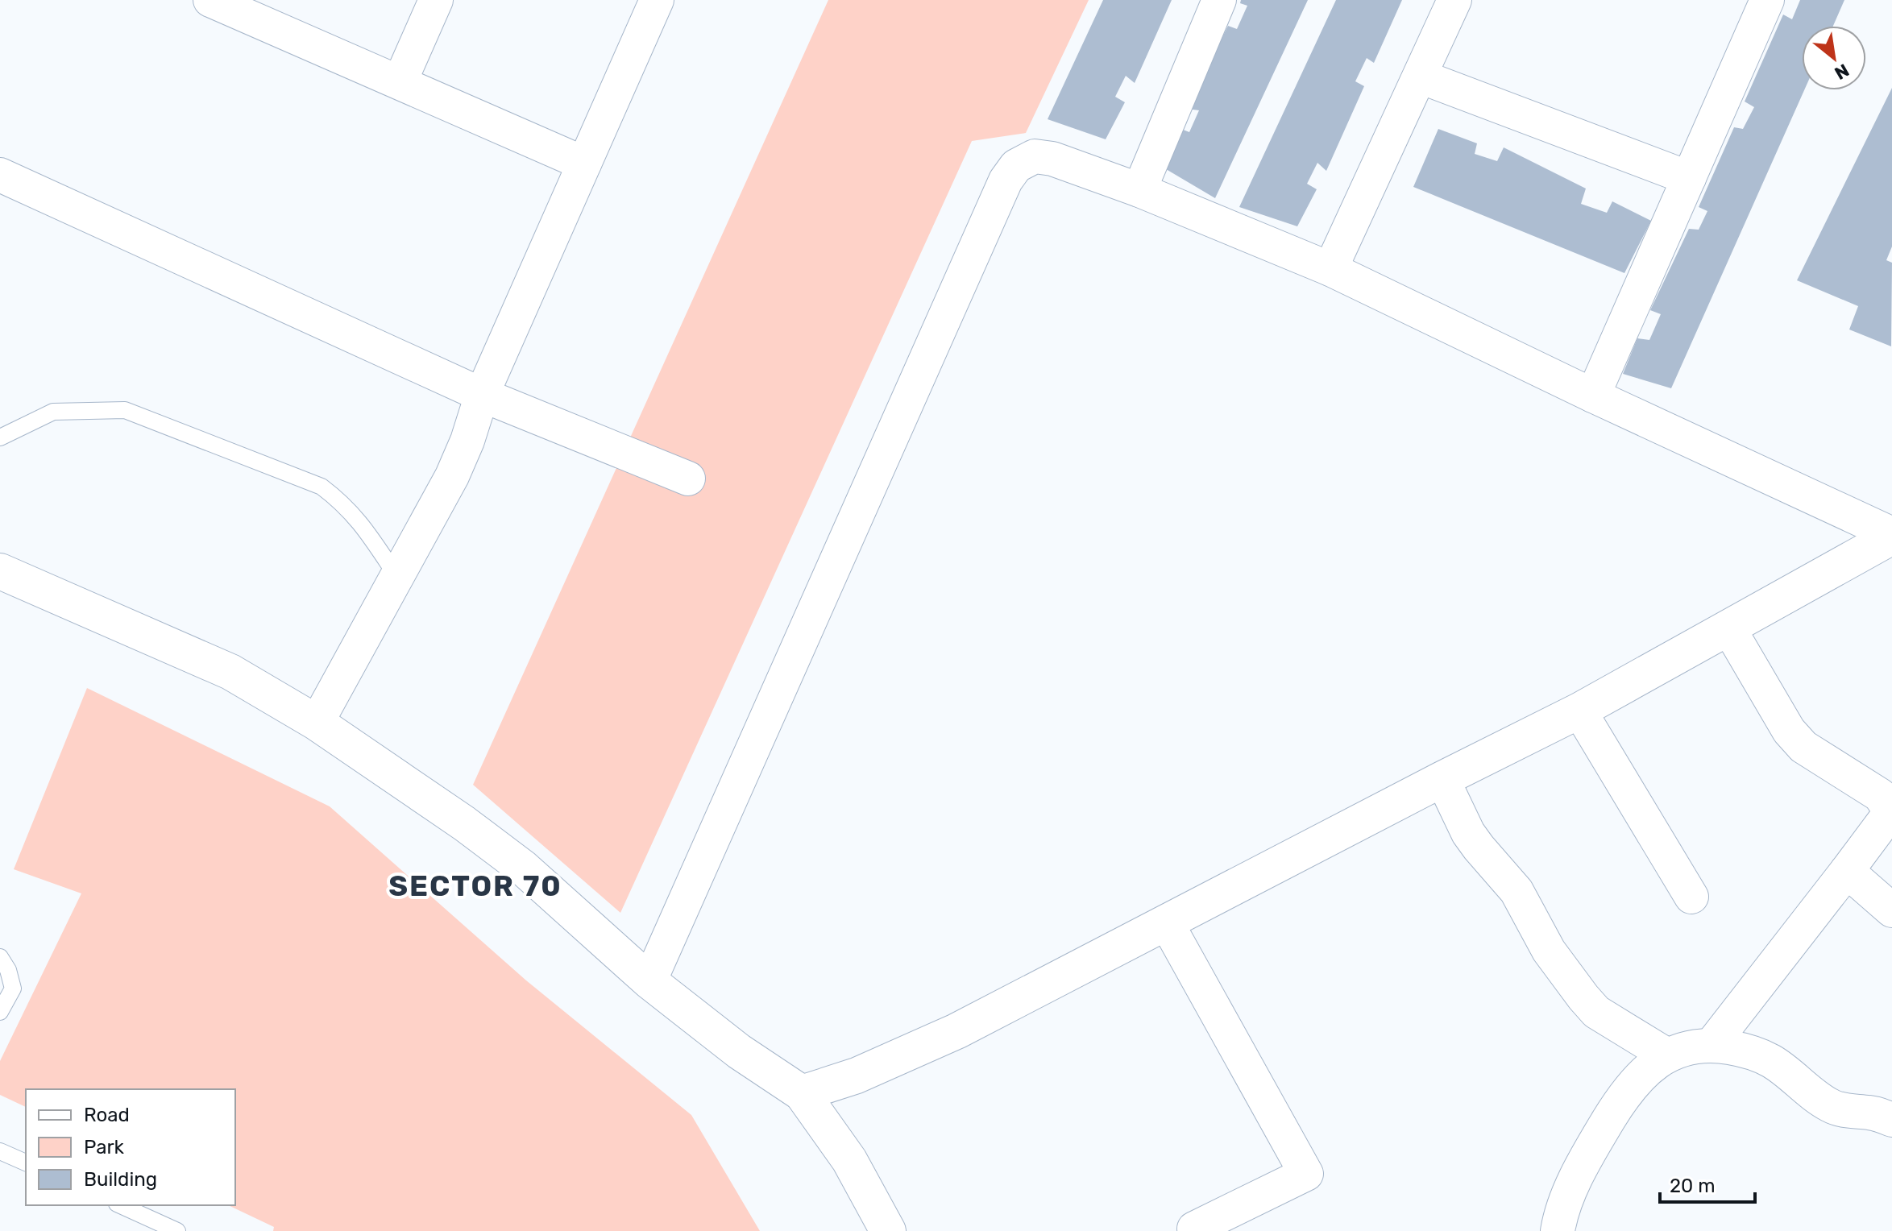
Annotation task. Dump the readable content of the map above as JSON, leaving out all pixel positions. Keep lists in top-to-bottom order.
{
  "districts": ["SECTOR 70"],
  "legend": ["Road", "Park", "Building"],
  "scale_bar": "20 m",
  "north": "bottom right"
}
